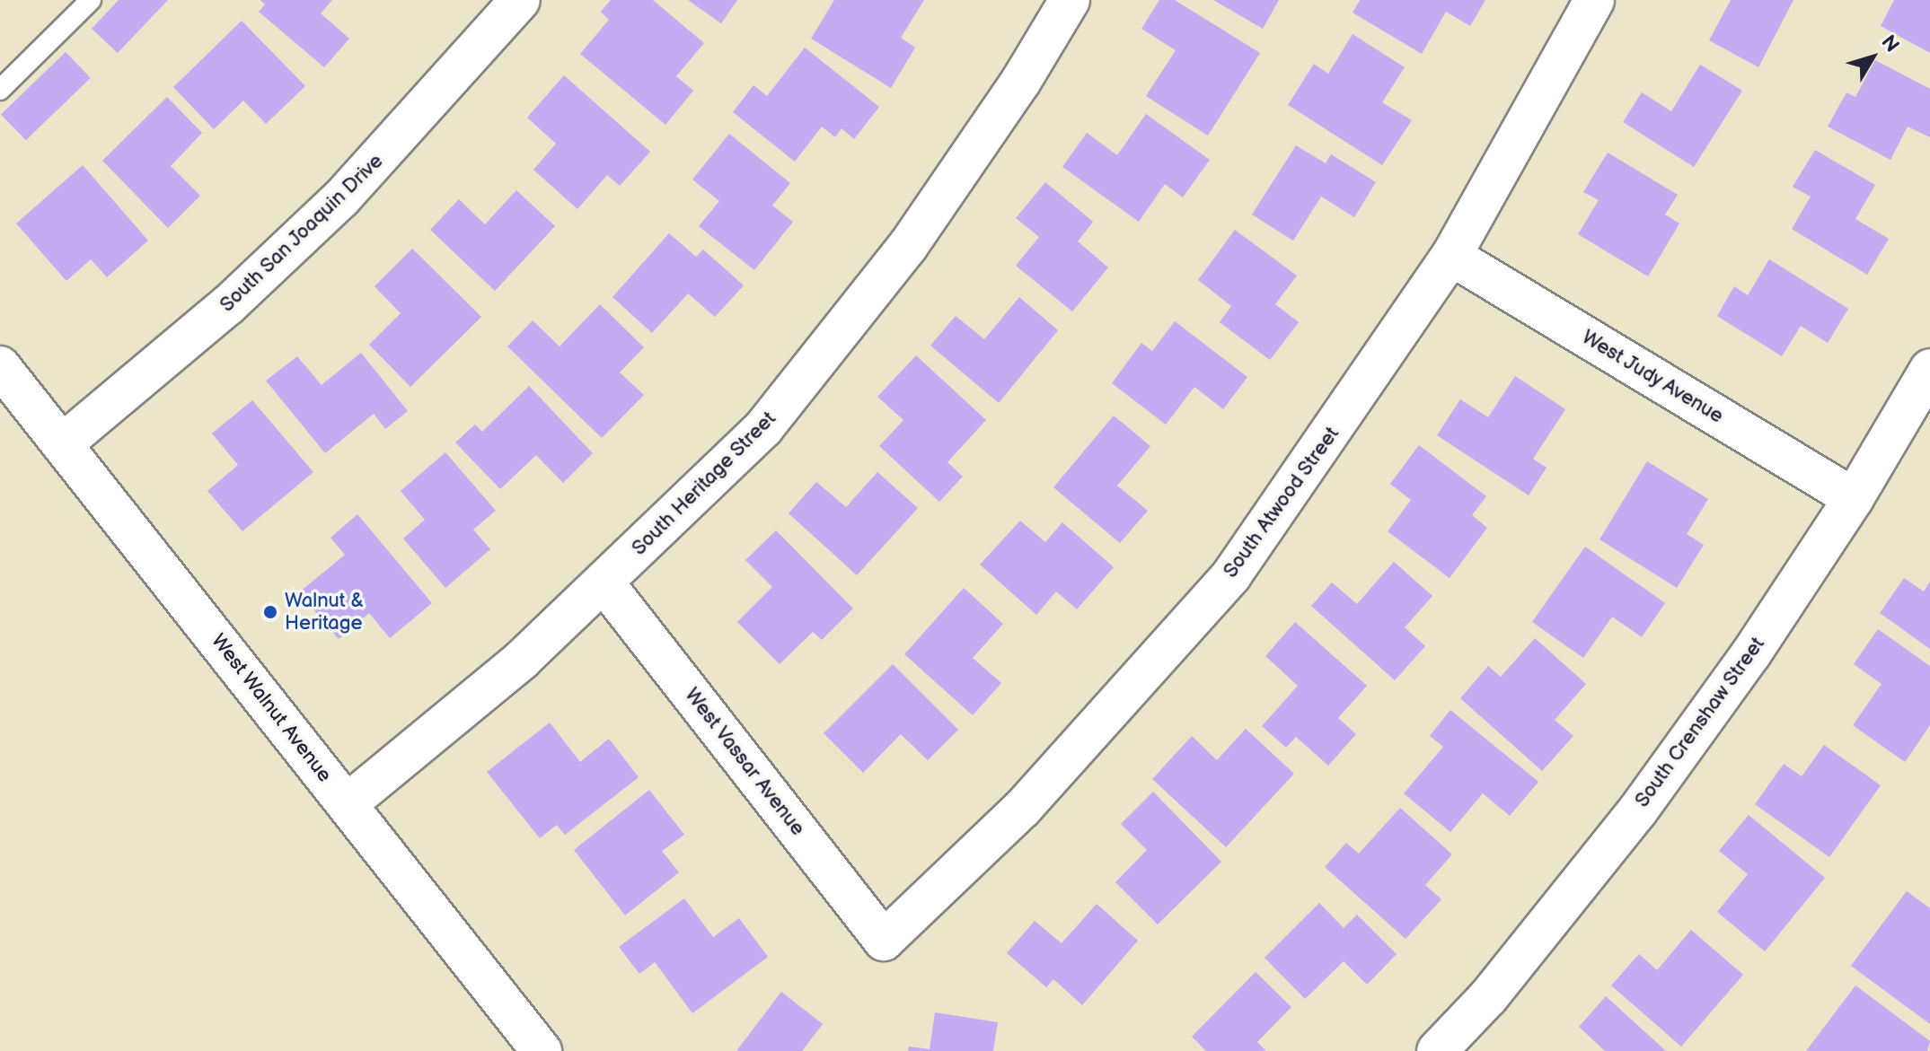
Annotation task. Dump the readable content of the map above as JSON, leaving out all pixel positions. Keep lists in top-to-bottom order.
{
  "streets": {
    "street": [
      "South San Joaquin Drive",
      "West Judy Avenue",
      "South Heritage Street",
      "South Atwood Street",
      "West Walnut Avenue",
      "South Crenshaw Street",
      "West Vassar Avenue"
    ]
  },
  "crossings": [
    ["South San Joaquin Drive", "West Walnut Avenue"],
    ["West Judy Avenue", "South Atwood Street"],
    ["West Judy Avenue", "South Crenshaw Street"],
    ["South Heritage Street", "West Walnut Avenue"],
    ["South Heritage Street", "West Vassar Avenue"],
    ["South Atwood Street", "West Vassar Avenue"]
  ],
  "places": ["Walnut & Heritage"],
  "north": "top right"
}
